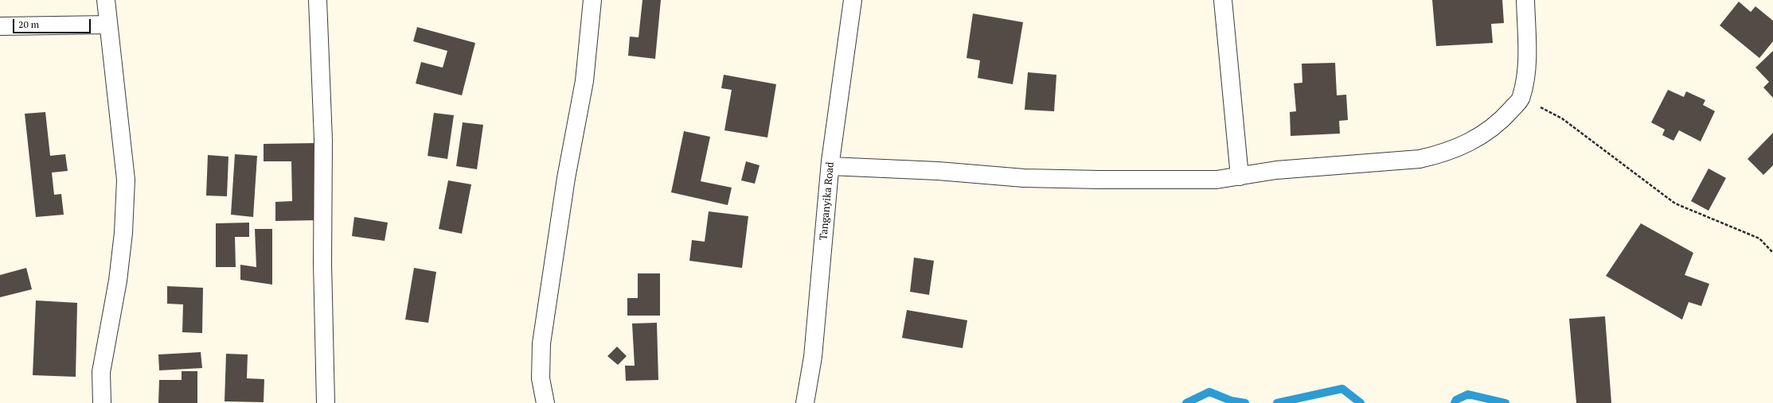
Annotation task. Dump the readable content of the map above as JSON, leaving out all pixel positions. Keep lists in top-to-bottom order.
{
  "streets": {
    "street": ["Tanganyika Road"]
  },
  "scale_bar": "20 m"
}
